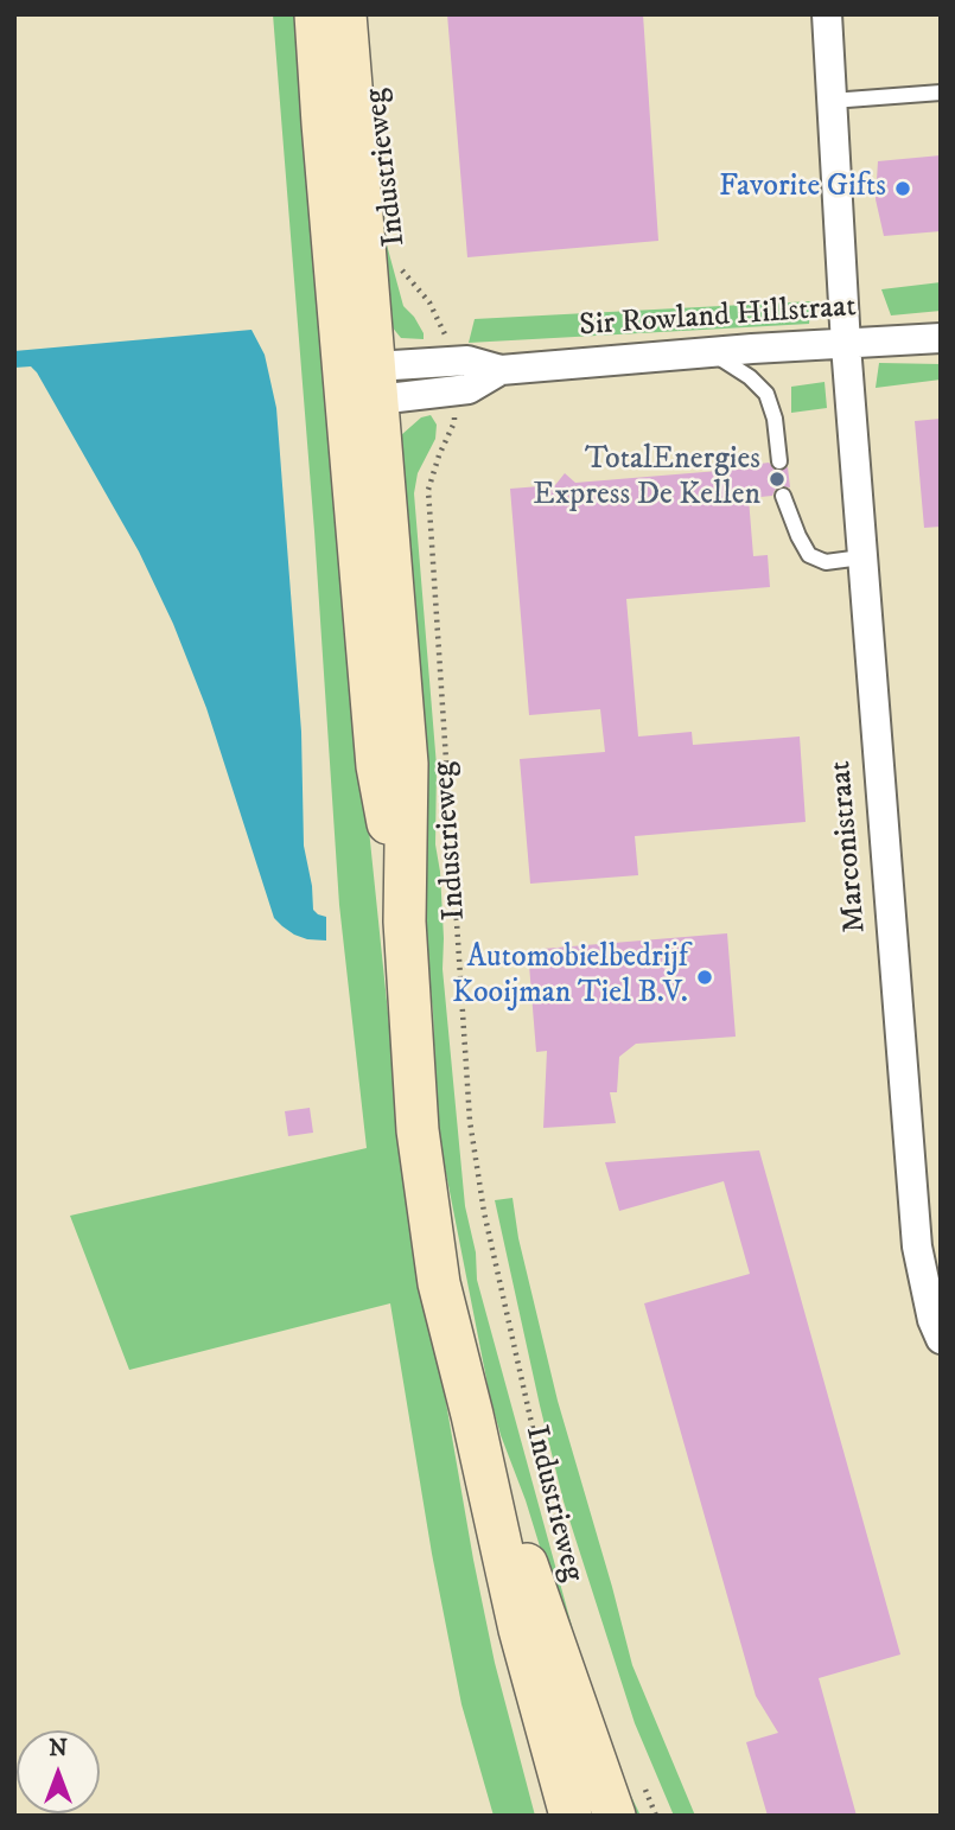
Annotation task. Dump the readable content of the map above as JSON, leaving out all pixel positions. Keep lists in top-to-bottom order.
{
  "streets": {
    "main road": ["Industrieweg"],
    "street": ["Sir Rowland Hillstraat", "Marconistraat"]
  },
  "crossings": [
    ["Industrieweg", "Sir Rowland Hillstraat"],
    ["Sir Rowland Hillstraat", "Marconistraat"]
  ],
  "places": ["Favorite Gifts", "TotalEnergies Express De Kellen", "Automobielbedrijf Kooijman Tiel B.V."],
  "north": "top"
}
